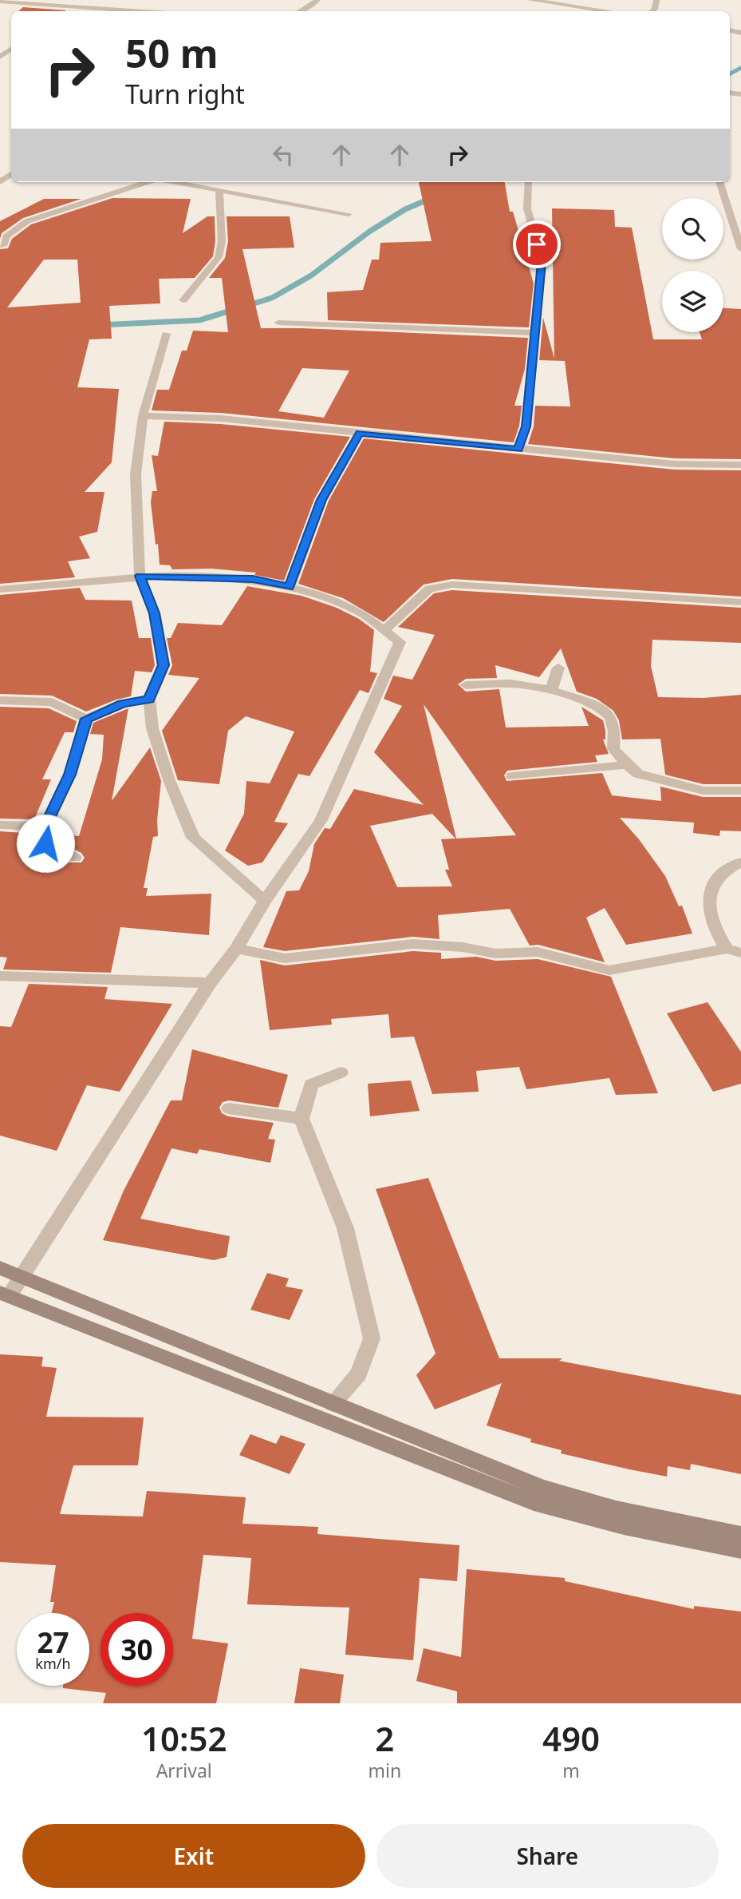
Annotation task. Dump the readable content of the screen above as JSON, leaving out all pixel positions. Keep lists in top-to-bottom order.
{
  "page": {
    "turn": ["50 m", "Turn right"],
    "speed": "27 km/h",
    "limit": "30",
    "eta": [
      "10:52",
      "Arrival",
      "2",
      "min",
      "490",
      "m"
    ],
    "buttons": ["Exit", "Share"]
  }
}
